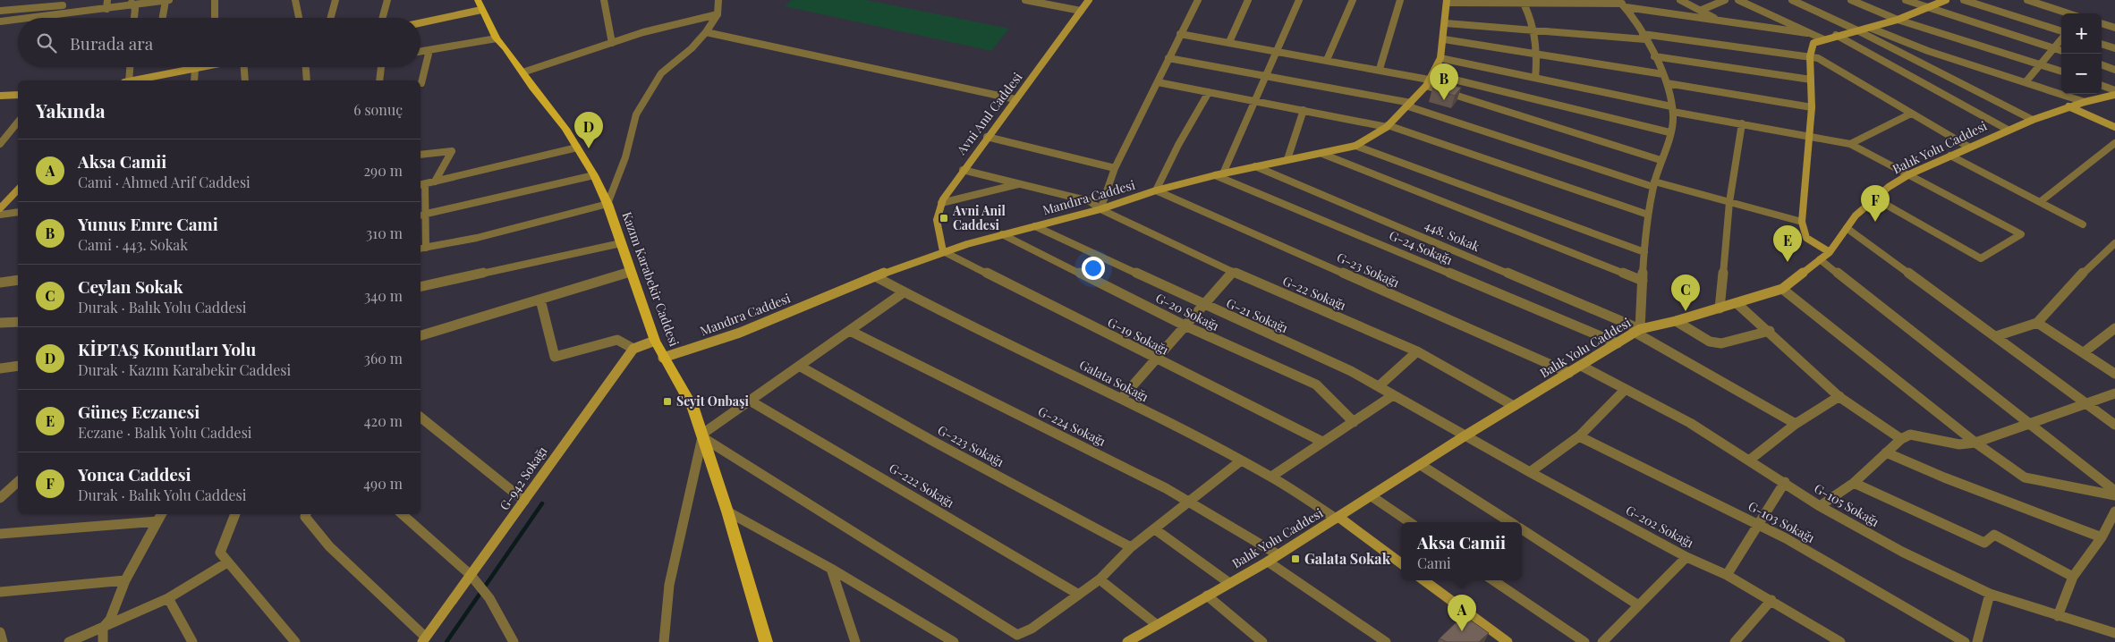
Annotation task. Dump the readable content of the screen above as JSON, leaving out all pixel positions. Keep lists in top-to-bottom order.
{
  "streets": {
    "main road": ["Kazım Karabekir Caddesi"],
    "street": [
      "Avni Anıl Caddesi",
      "Balık Yolu Caddesi",
      "Mandıra Caddesi",
      "448. Sokak",
      "G-24 Sokağı",
      "G-23 Sokağı",
      "G-22 Sokağı",
      "G-20 Sokağı",
      "G-21 Sokağı",
      "G-19 Sokağı",
      "Galata Sokağı",
      "G-224 Sokağı",
      "G-223 Sokağı",
      "G-942 Sokağı",
      "G-222 Sokağı",
      "G-105 Sokağı",
      "G-103 Sokağı",
      "G-202 Sokağı"
    ]
  },
  "crossings": [
    ["Avni Anıl Caddesi", "Mandıra Caddesi"],
    ["Avni Anıl Caddesi", "G-22 Sokağı"],
    ["Avni Anıl Caddesi", "G-19 Sokağı"],
    ["Balık Yolu Caddesi", "448. Sokak"],
    ["Balık Yolu Caddesi", "G-24 Sokağı"],
    ["Balık Yolu Caddesi", "G-23 Sokağı"],
    ["Balık Yolu Caddesi", "G-22 Sokağı"],
    ["Balık Yolu Caddesi", "G-21 Sokağı"],
    ["Balık Yolu Caddesi", "Galata Sokağı"],
    ["Balık Yolu Caddesi", "G-224 Sokağı"],
    ["Balık Yolu Caddesi", "G-105 Sokağı"],
    ["Balık Yolu Caddesi", "G-202 Sokağı"],
    ["Mandıra Caddesi", "448. Sokak"],
    ["Mandıra Caddesi", "G-24 Sokağı"],
    ["Mandıra Caddesi", "G-23 Sokağı"],
    ["Mandıra Caddesi", "Kazım Karabekir Caddesi"],
    ["Mandıra Caddesi", "G-22 Sokağı"],
    ["Mandıra Caddesi", "G-20 Sokağı"],
    ["Mandıra Caddesi", "G-21 Sokağı"],
    ["Mandıra Caddesi", "G-19 Sokağı"],
    ["Mandıra Caddesi", "Galata Sokağı"],
    ["G-21 Sokağı", "G-202 Sokağı"]
  ],
  "places": {
    "transit": ["Avni Anil Caddesi", "Seyit Onbaşi", "Galata Sokak"]
  },
  "page": {
    "map_buttons": ["+", "−"],
    "search": "Burada ara",
    "pins": [
      "B",
      "D",
      "F",
      "E",
      "C",
      "A"
    ],
    "heading": ["Yakında", "6 sonuç"],
    "list": [
      {
        "mark": "A",
        "name": "Aksa Camii",
        "note": "Cami · Ahmed Arif Caddesi",
        "value": "290 m"
      },
      {
        "mark": "B",
        "name": "Yunus Emre Cami",
        "note": "Cami · 443. Sokak",
        "value": "310 m"
      },
      {
        "mark": "C",
        "name": "Ceylan Sokak",
        "note": "Durak · Balık Yolu Caddesi",
        "value": "340 m"
      },
      {
        "mark": "D",
        "name": "KİPTAŞ Konutları Yolu",
        "note": "Durak · Kazım Karabekir Caddesi",
        "value": "360 m"
      },
      {
        "mark": "E",
        "name": "Güneş Eczanesi",
        "note": "Eczane · Balık Yolu Caddesi",
        "value": "420 m"
      },
      {
        "mark": "F",
        "name": "Yonca Caddesi",
        "note": "Durak · Balık Yolu Caddesi",
        "value": "490 m"
      }
    ],
    "popup": ["Aksa Camii", "Cami"]
  }
}
